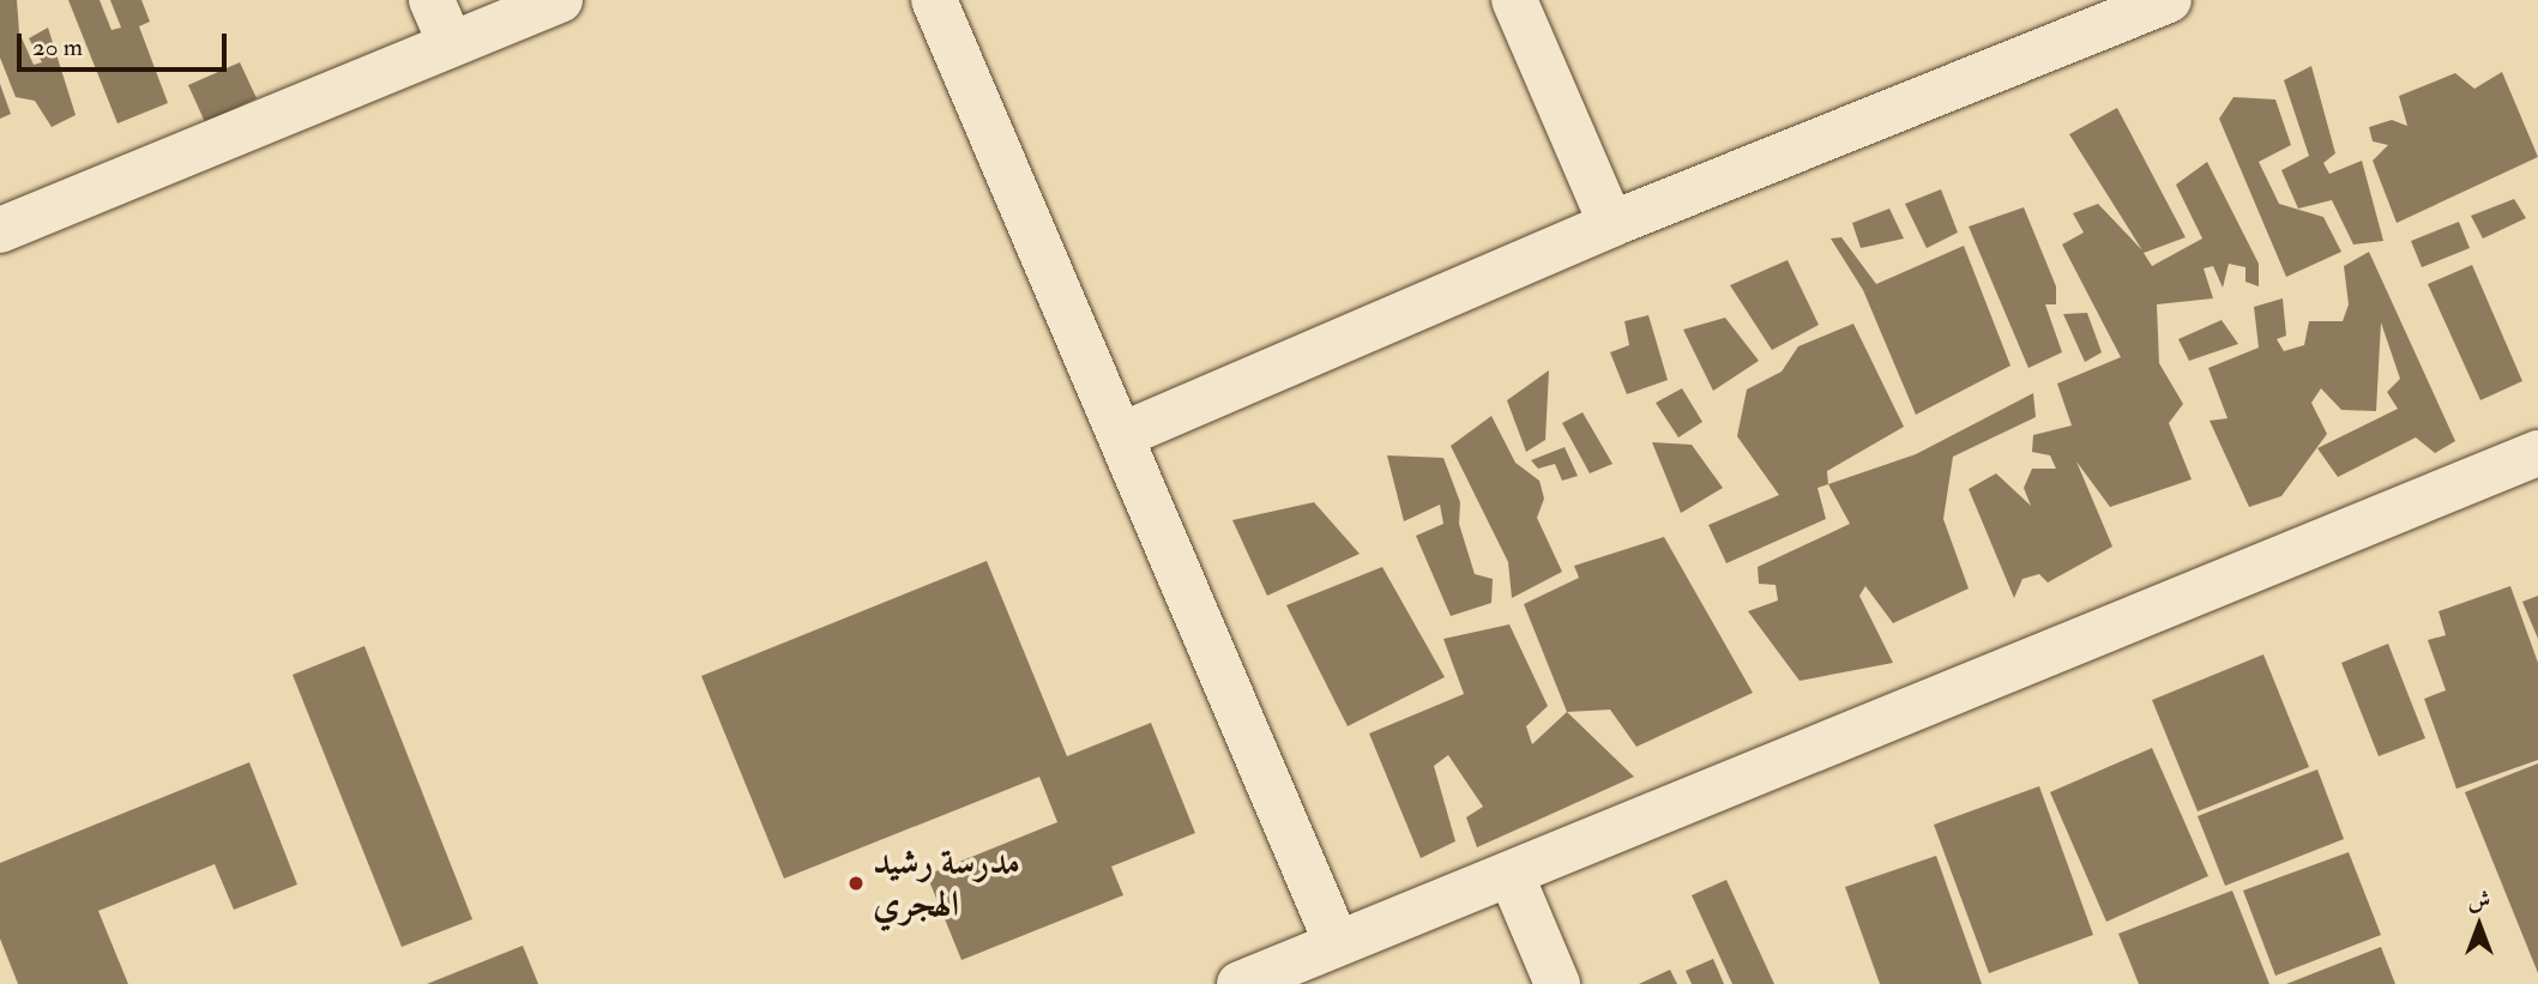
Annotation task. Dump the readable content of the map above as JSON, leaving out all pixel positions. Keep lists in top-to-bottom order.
{
  "places": ["مدرسة رشيد الهجري"],
  "scale_bar": "20 m",
  "north": "top"
}
